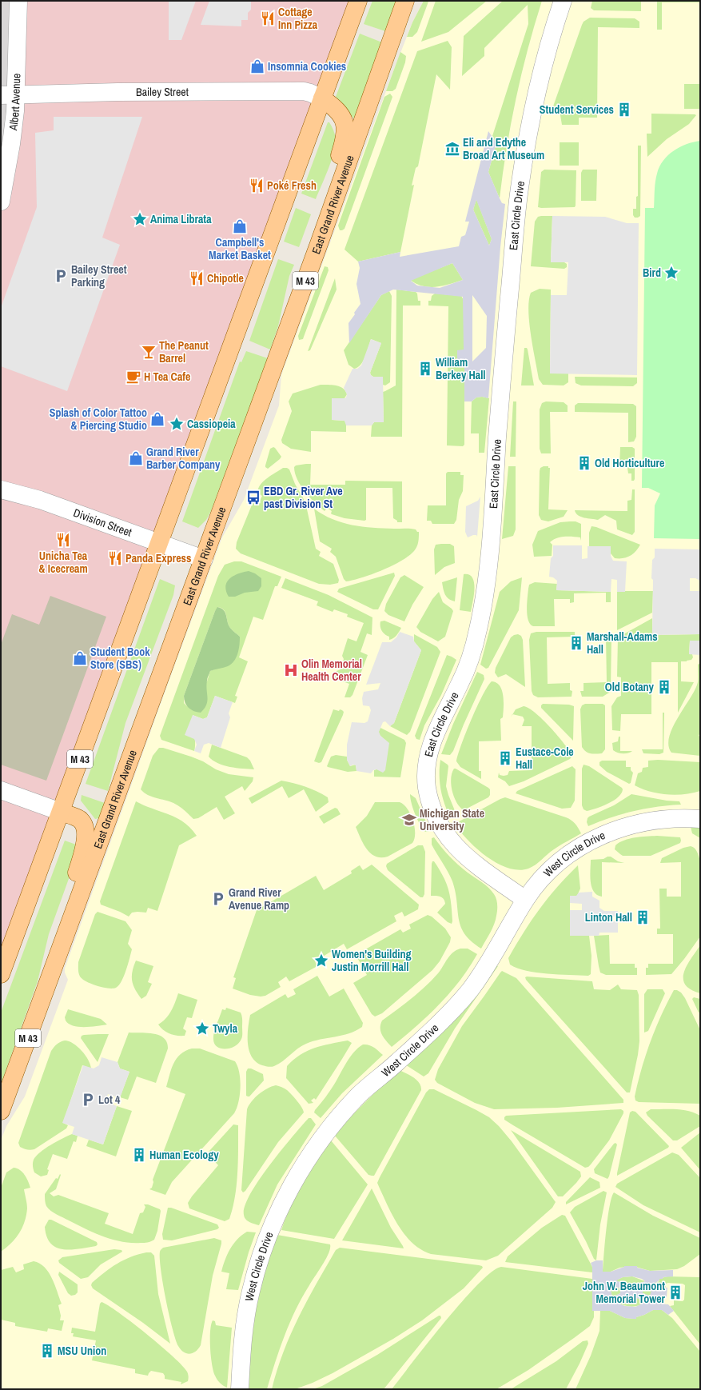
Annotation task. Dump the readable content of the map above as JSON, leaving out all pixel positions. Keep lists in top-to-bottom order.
{
  "streets": {
    "main road": ["East Grand River Avenue", "M 43"],
    "street": [
      "Bailey Street",
      "Albert Avenue",
      "East Circle Drive",
      "Division Street",
      "West Circle Drive"
    ]
  },
  "crossings": [
    ["Bailey Street", "Albert Avenue"],
    ["Bailey Street", "M 43"],
    ["East Grand River Avenue", "Division Street"],
    ["East Circle Drive", "West Circle Drive"],
    ["M 43", "Division Street"]
  ],
  "places": {
    "restaurant": [
      "Cottage Inn Pizza",
      "Poké Fresh",
      "Chipotle",
      "Unicha Tea & Icecream",
      "Panda Express"
    ],
    "shop": [
      "Insomnia Cookies",
      "Campbell's Market Basket",
      "Splash of Color Tattoo & Piercing Studio",
      "Grand River Barber Company",
      "Student Book Store (SBS)"
    ],
    "building": [
      "Student Services",
      "William Berkey Hall",
      "Old Horticulture",
      "Marshall-Adams Hall",
      "Old Botany",
      "Eustace-Cole Hall",
      "Linton Hall",
      "Human Ecology",
      "John W. Beaumont Memorial Tower",
      "MSU Union"
    ],
    "museum": ["Eli and Edythe Broad Art Museum"],
    "place": [
      "Anima Librata",
      "Bird",
      "Cassiopeia",
      "Women's Building Justin Morrill Hall",
      "Twyla"
    ],
    "parking": ["Bailey Street Parking", "Grand River Avenue Ramp", "Lot 4"],
    "bar": ["The Peanut Barrel"],
    "cafe": ["H Tea Cafe"],
    "bus stop": ["EBD Gr. River Ave past Division St"],
    "hospital": ["Olin Memorial Health Center"],
    "school or university": ["Michigan State University"]
  }
}
